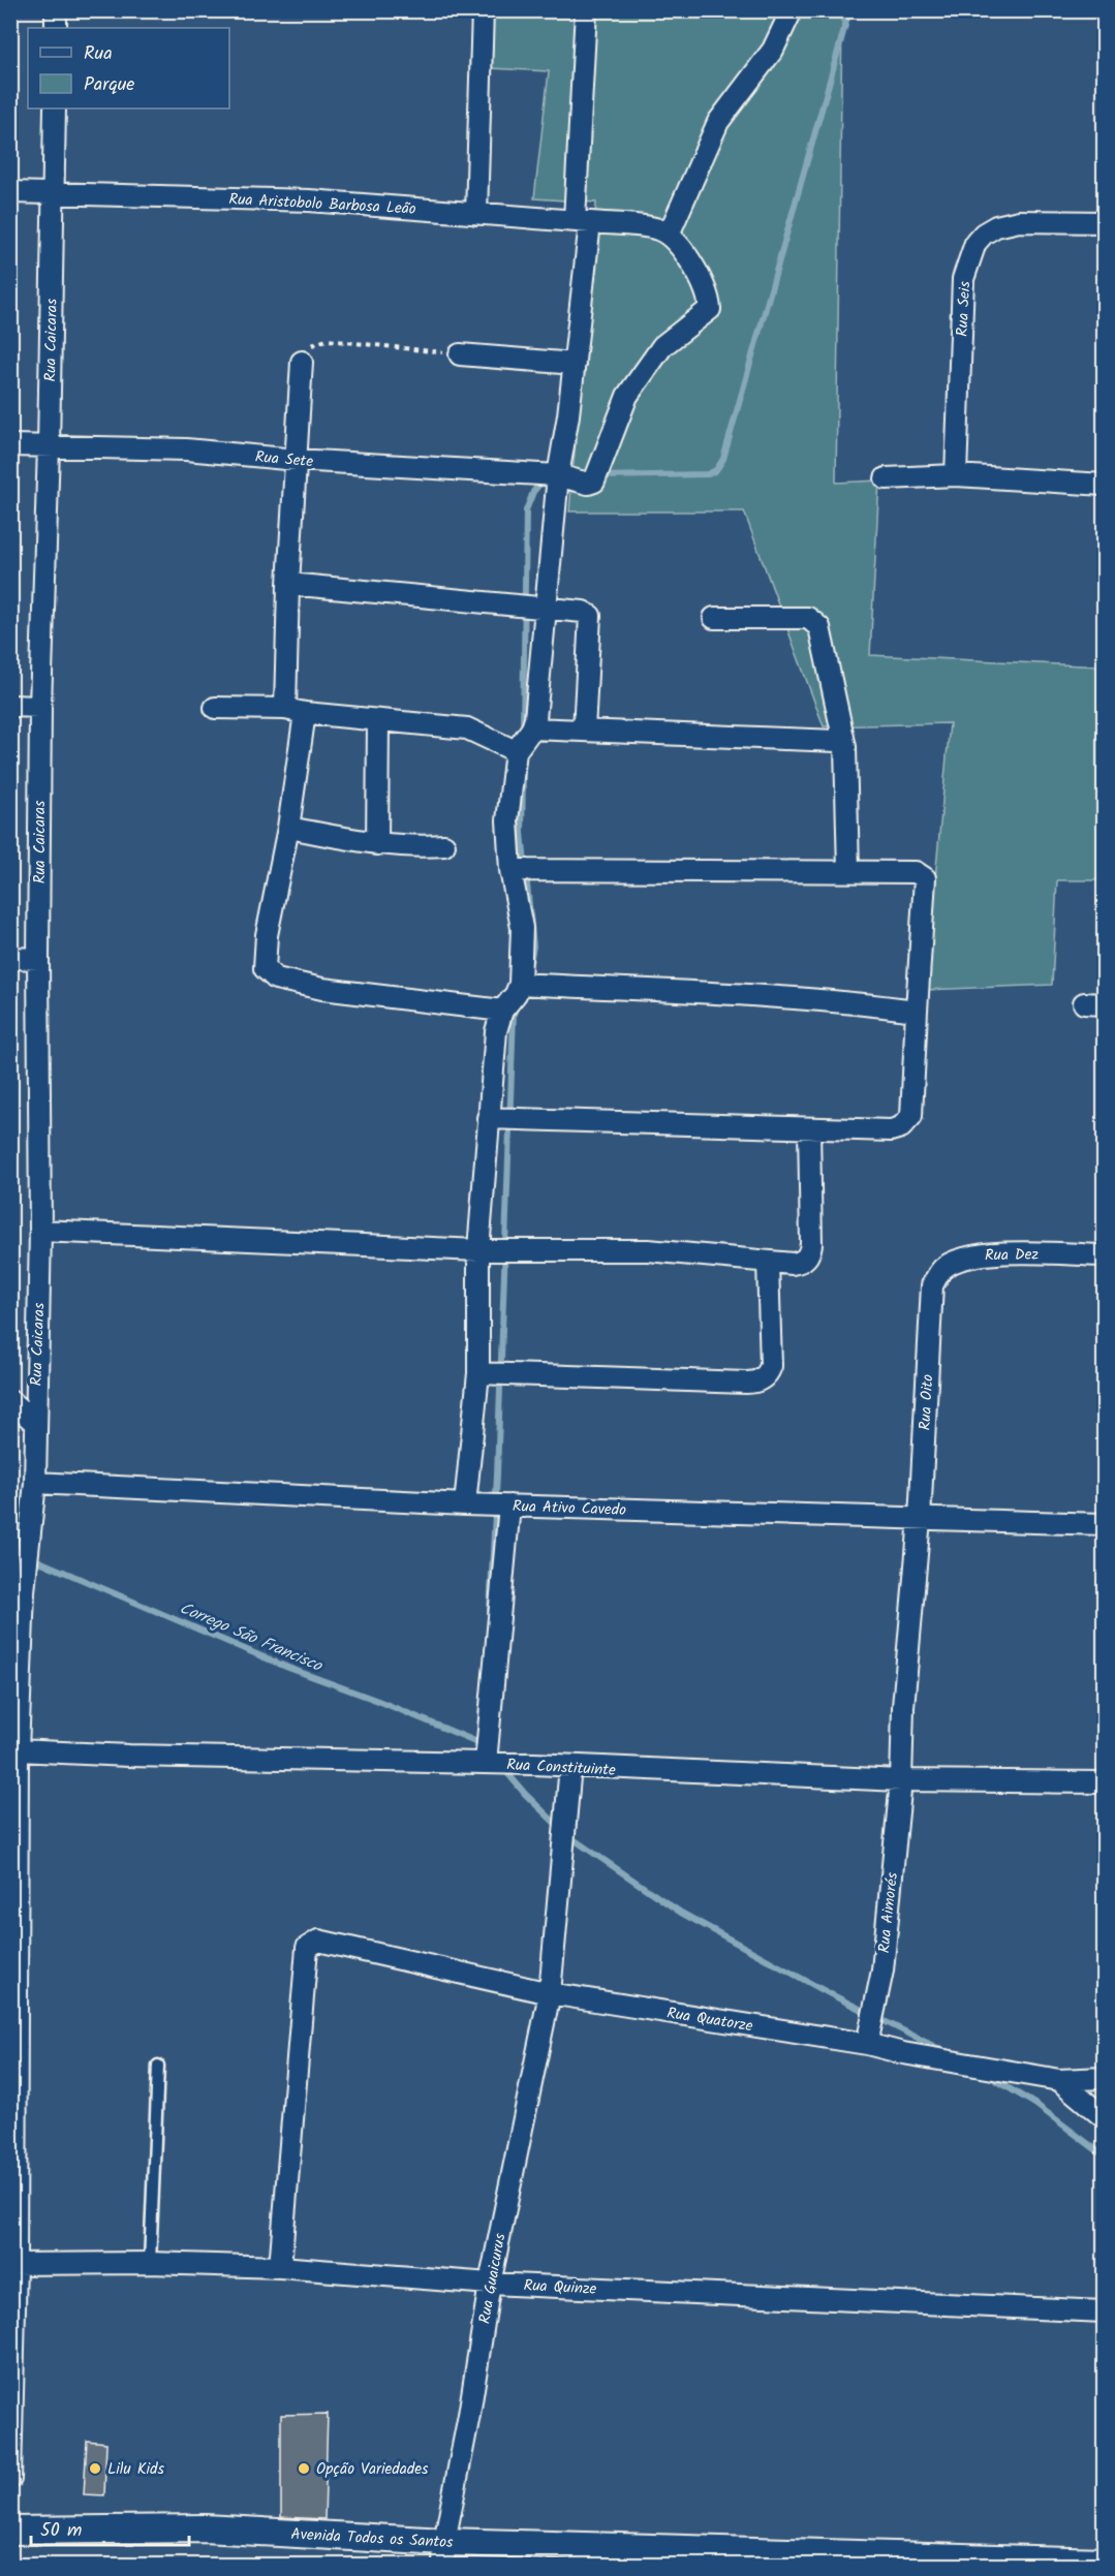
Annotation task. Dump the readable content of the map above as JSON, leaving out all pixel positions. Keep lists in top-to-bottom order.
{
  "streets": {
    "street": [
      "Rua Aristobolo Barbosa Leão",
      "Rua Seis",
      "Rua Caicaras",
      "Rua Sete",
      "Rua Dez",
      "Rua Oito",
      "Rua Ativo Cavedo",
      "Rua Constituinte",
      "Rua Aimorés",
      "Rua Quatorze",
      "Rua Guaicurus",
      "Rua Quinze",
      "Avenida Todos os Santos"
    ]
  },
  "crossings": [
    ["Rua Aristobolo Barbosa Leão", "Rua Caicaras"],
    ["Rua Aristobolo Barbosa Leão", "Rua Sete"],
    ["Rua Caicaras", "Rua Sete"],
    ["Rua Caicaras", "Rua Ativo Cavedo"],
    ["Rua Caicaras", "Rua Constituinte"],
    ["Rua Caicaras", "Rua Quinze"],
    ["Rua Dez", "Rua Oito"],
    ["Rua Oito", "Rua Ativo Cavedo"],
    ["Rua Oito", "Rua Constituinte"],
    ["Rua Oito", "Rua Aimorés"],
    ["Rua Constituinte", "Rua Aimorés"],
    ["Rua Constituinte", "Rua Guaicurus"],
    ["Rua Aimorés", "Rua Quatorze"],
    ["Rua Quatorze", "Rua Guaicurus"],
    ["Rua Quatorze", "Rua Quinze"],
    ["Rua Guaicurus", "Rua Quinze"],
    ["Rua Guaicurus", "Avenida Todos os Santos"]
  ],
  "water": ["Corrego São Francisco"],
  "places": ["Lilu Kids", "Opção Variedades"],
  "legend": ["Rua", "Parque"],
  "scale_bar": "50 m"
}
